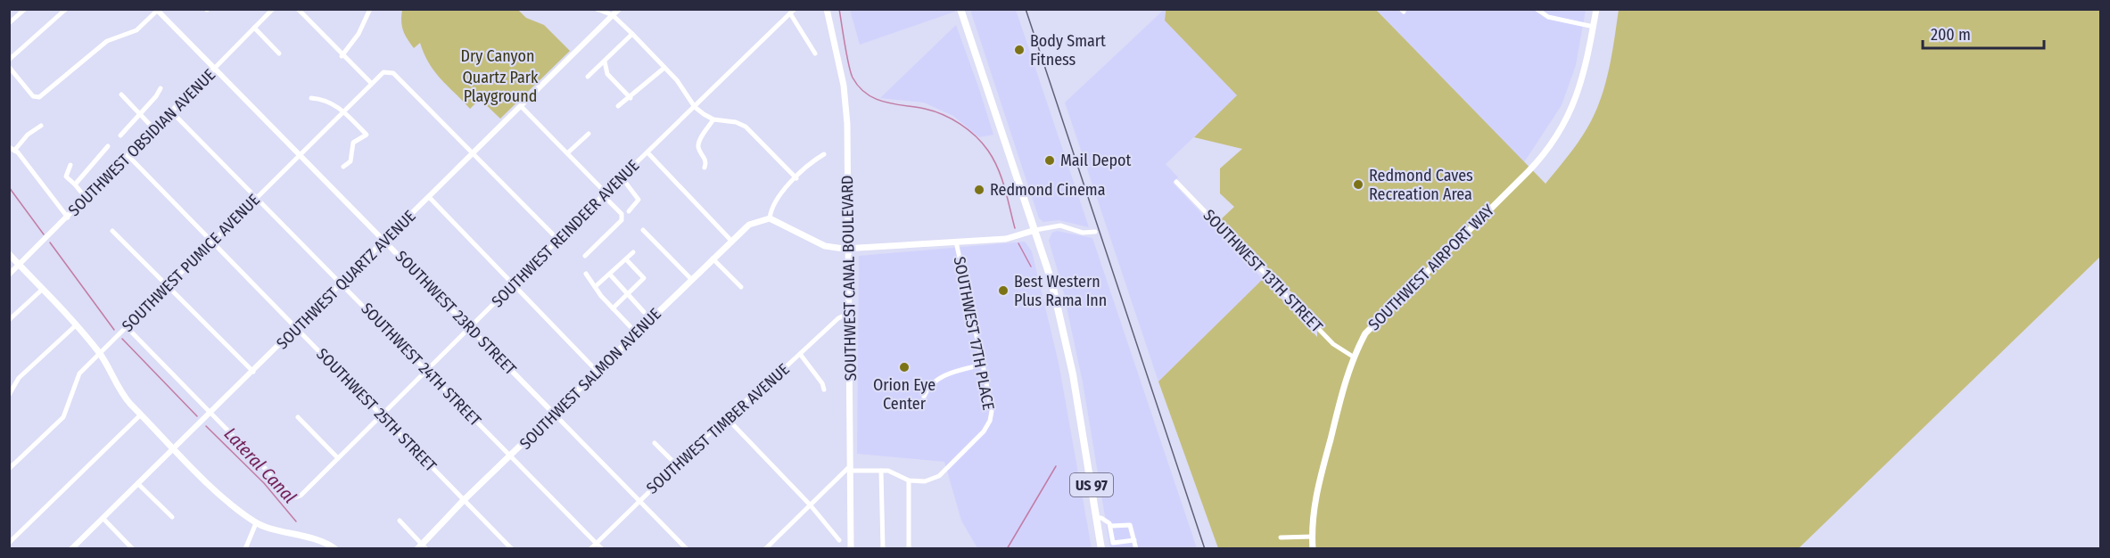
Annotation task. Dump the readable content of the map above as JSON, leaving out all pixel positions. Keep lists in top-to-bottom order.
{
  "streets": {
    "highway": ["US 97"],
    "main road": ["SOUTHWEST AIRPORT WAY", "SOUTHWEST CANAL BOULEVARD", "SOUTHWEST SALMON AVENUE"],
    "street": [
      "SOUTHWEST OBSIDIAN AVENUE",
      "SOUTHWEST REINDEER AVENUE",
      "SOUTHWEST PUMICE AVENUE",
      "SOUTHWEST 13TH STREET",
      "SOUTHWEST QUARTZ AVENUE",
      "SOUTHWEST 23RD STREET",
      "SOUTHWEST 17TH PLACE",
      "SOUTHWEST 24TH STREET",
      "SOUTHWEST 25TH STREET",
      "SOUTHWEST TIMBER AVENUE"
    ]
  },
  "crossings": [
    ["SOUTHWEST OBSIDIAN AVENUE", "SOUTHWEST 23RD STREET"],
    ["SOUTHWEST OBSIDIAN AVENUE", "SOUTHWEST 24TH STREET"],
    ["SOUTHWEST OBSIDIAN AVENUE", "SOUTHWEST 25TH STREET"],
    ["SOUTHWEST REINDEER AVENUE", "SOUTHWEST QUARTZ AVENUE"],
    ["SOUTHWEST REINDEER AVENUE", "SOUTHWEST 23RD STREET"],
    ["SOUTHWEST REINDEER AVENUE", "SOUTHWEST 24TH STREET"],
    ["SOUTHWEST REINDEER AVENUE", "SOUTHWEST 25TH STREET"],
    ["SOUTHWEST PUMICE AVENUE", "SOUTHWEST QUARTZ AVENUE"],
    ["SOUTHWEST PUMICE AVENUE", "SOUTHWEST 23RD STREET"],
    ["SOUTHWEST PUMICE AVENUE", "SOUTHWEST 24TH STREET"],
    ["SOUTHWEST PUMICE AVENUE", "SOUTHWEST 25TH STREET"],
    ["SOUTHWEST AIRPORT WAY", "SOUTHWEST 13TH STREET"],
    ["SOUTHWEST CANAL BOULEVARD", "SOUTHWEST 17TH PLACE"],
    ["SOUTHWEST CANAL BOULEVARD", "SOUTHWEST TIMBER AVENUE"],
    ["SOUTHWEST QUARTZ AVENUE", "SOUTHWEST 23RD STREET"],
    ["SOUTHWEST QUARTZ AVENUE", "SOUTHWEST 24TH STREET"],
    ["SOUTHWEST QUARTZ AVENUE", "SOUTHWEST 25TH STREET"],
    ["SOUTHWEST 23RD STREET", "SOUTHWEST SALMON AVENUE"],
    ["SOUTHWEST 23RD STREET", "SOUTHWEST TIMBER AVENUE"],
    ["SOUTHWEST 24TH STREET", "SOUTHWEST SALMON AVENUE"],
    ["SOUTHWEST 24TH STREET", "SOUTHWEST TIMBER AVENUE"],
    ["SOUTHWEST SALMON AVENUE", "SOUTHWEST 25TH STREET"]
  ],
  "water": ["Lateral Canal"],
  "parks": ["Dry Canyon", "Quartz Park Playground"],
  "places": [
    "Body Smart Fitness",
    "Mail Depot",
    "Redmond Caves Recreation Area",
    "Redmond Cinema",
    "Best Western Plus Rama Inn",
    "Orion Eye Center"
  ],
  "scale_bar": "200 m"
}
